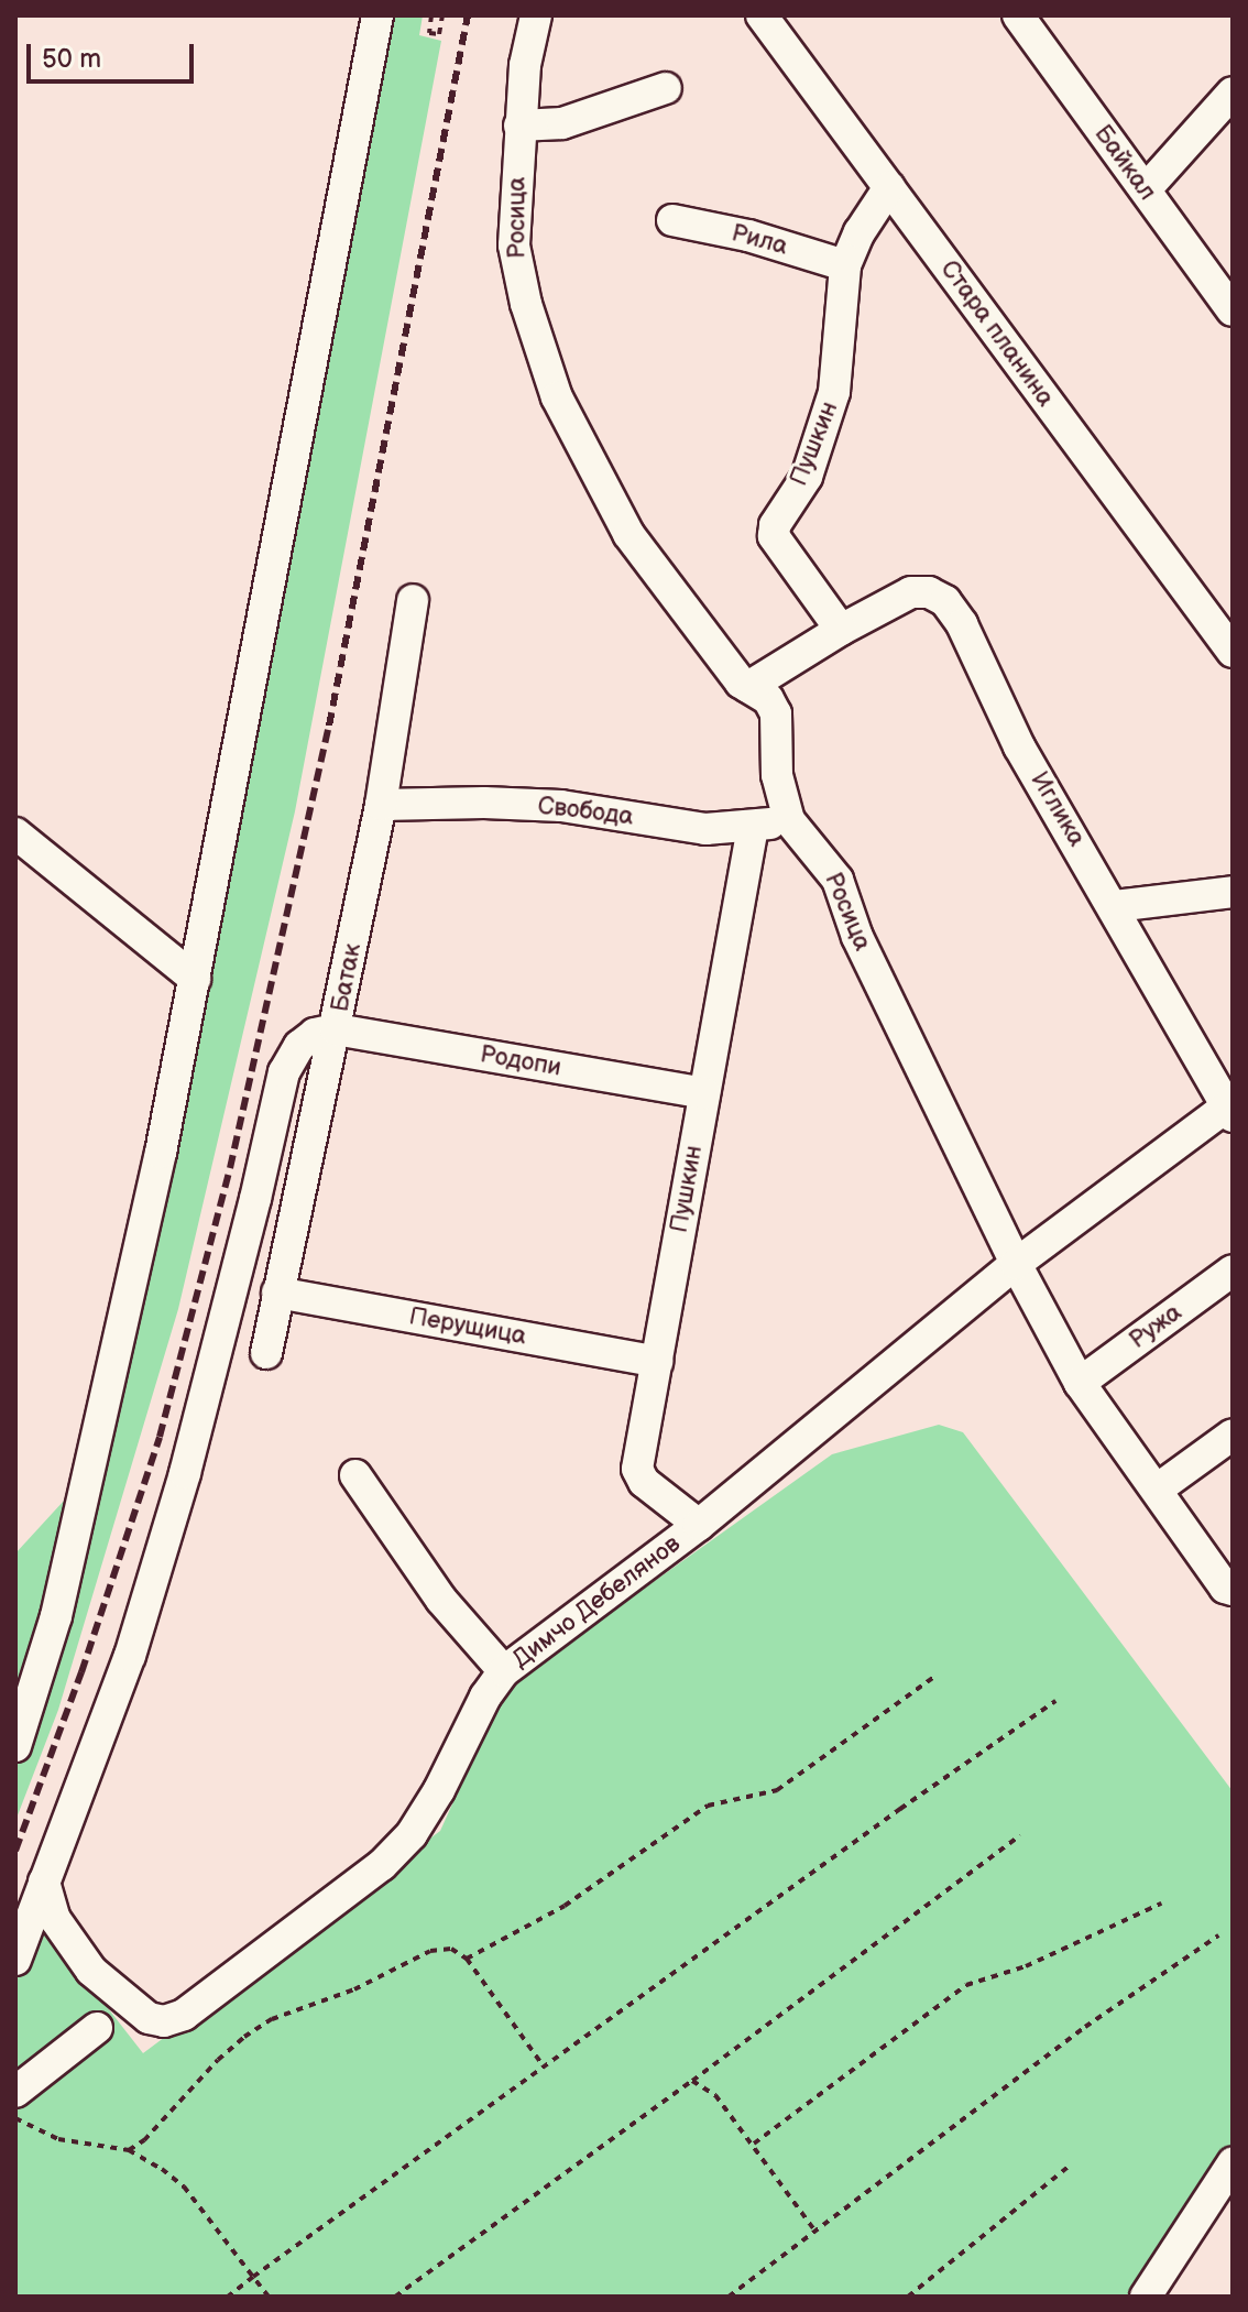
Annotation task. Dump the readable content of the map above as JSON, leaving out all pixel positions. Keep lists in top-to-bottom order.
{
  "streets": {
    "street": [
      "Байкал",
      "Росица",
      "Рила",
      "Стара планина",
      "Пушкин",
      "Иглика",
      "Свобода",
      "Батак",
      "Родопи",
      "Перущица",
      "Ружа",
      "Димчо Дебелянов"
    ]
  },
  "crossings": [
    ["Росица", "Свобода"],
    ["Росица", "Ружа"],
    ["Росица", "Димчо Дебелянов"],
    ["Рила", "Пушкин"],
    ["Стара планина", "Пушкин"],
    ["Пушкин", "Иглика"],
    ["Пушкин", "Свобода"],
    ["Пушкин", "Родопи"],
    ["Пушкин", "Перущица"],
    ["Пушкин", "Димчо Дебелянов"],
    ["Иглика", "Димчо Дебелянов"],
    ["Свобода", "Батак"],
    ["Батак", "Родопи"],
    ["Батак", "Перущица"]
  ],
  "scale_bar": "50 m"
}
